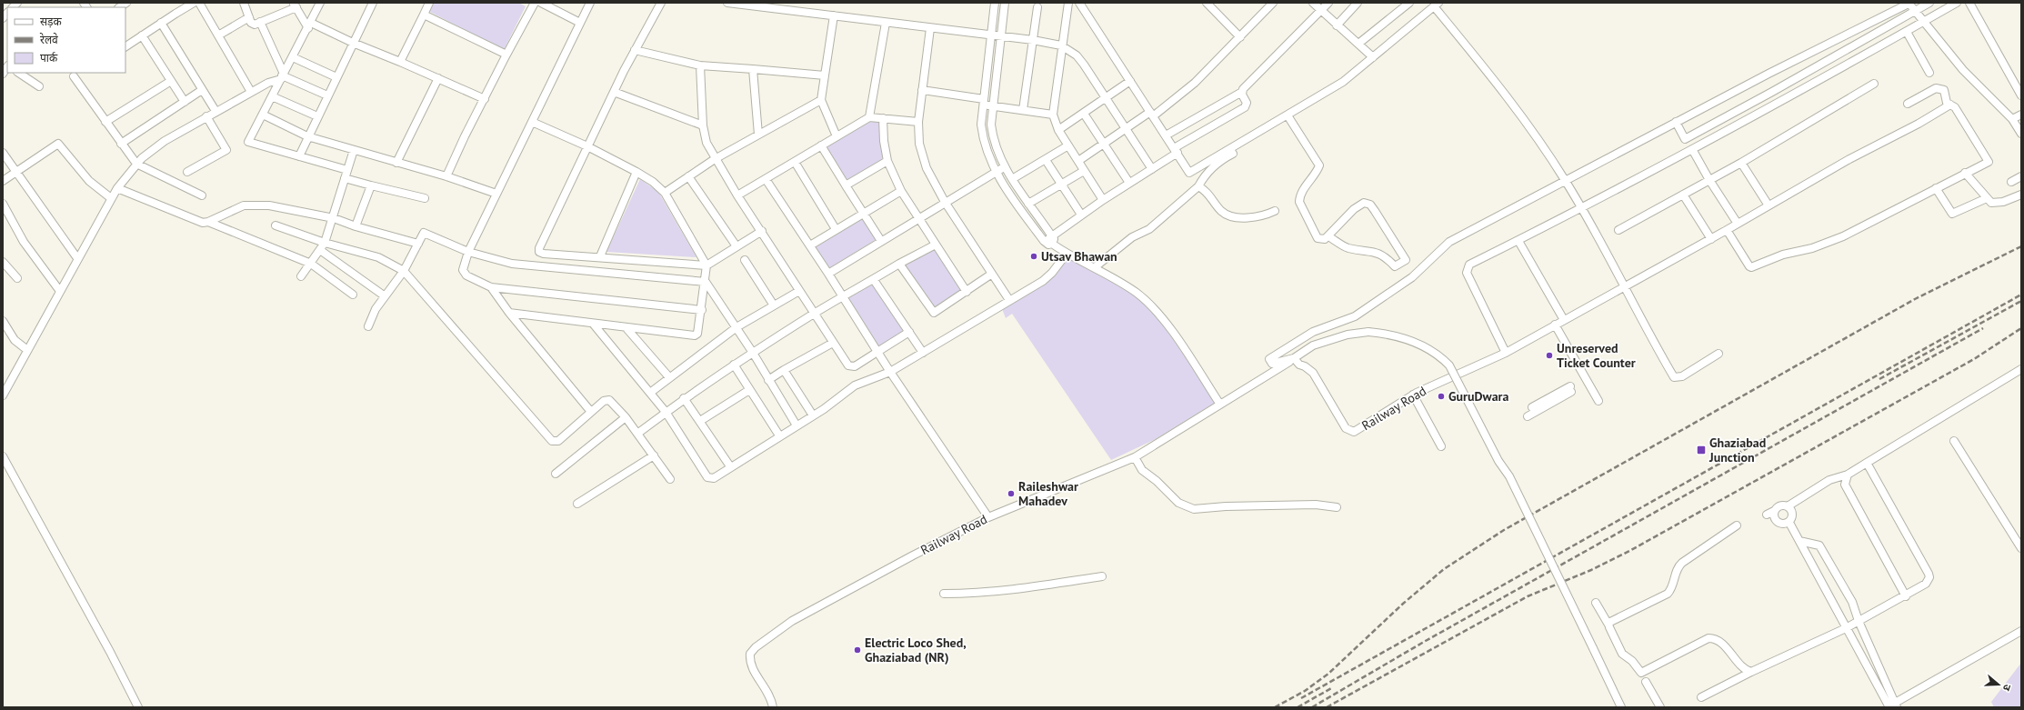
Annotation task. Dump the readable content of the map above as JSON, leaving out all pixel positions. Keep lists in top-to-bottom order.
{
  "streets": {
    "street": ["Railway Road"]
  },
  "places": {
    "other": [
      "Utsav Bhawan",
      "Unreserved Ticket Counter",
      "GuruDwara",
      "Raileshwar Mahadev",
      "Electric Loco Shed, Ghaziabad (NR)"
    ],
    "transit": ["Ghaziabad Junction"]
  },
  "legend": ["सड़क", "रेलवे", "पार्क"],
  "north": "right"
}
